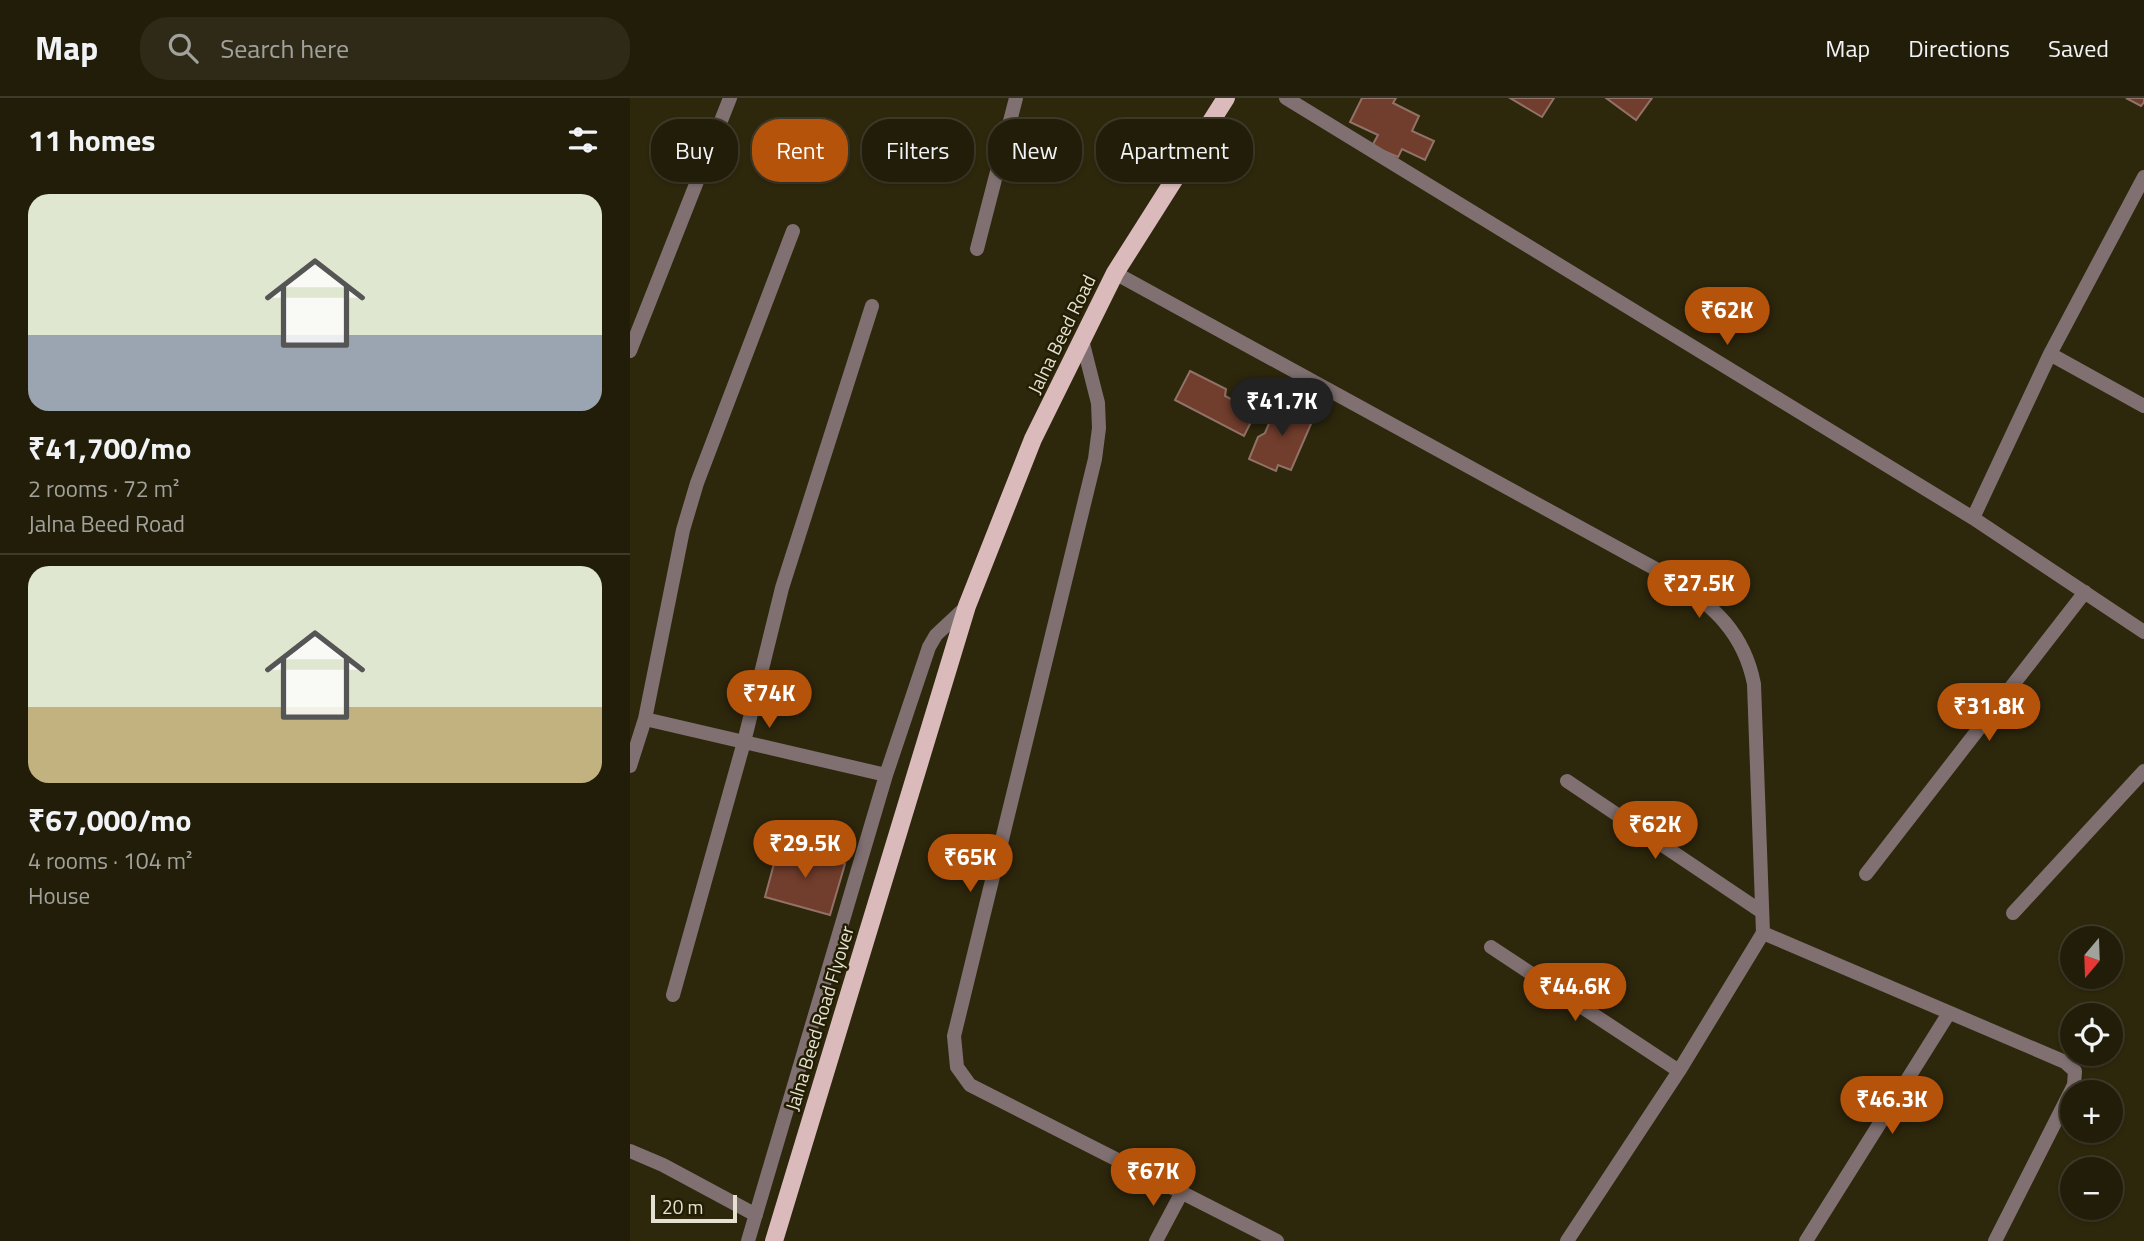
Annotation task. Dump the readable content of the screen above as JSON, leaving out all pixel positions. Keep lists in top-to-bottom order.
{
  "streets": {
    "main road": ["Jalna Beed Road", "Jalna Beed Road Flyover"]
  },
  "crossings": [
    ["Jalna Beed Road", "Jalna Beed Road Flyover"]
  ],
  "scale_bar": "20 m",
  "north": "bottom",
  "page": {
    "header": "Map",
    "search": "Search here",
    "nav": ["Map", "Directions", "Saved"],
    "heading": "11 homes",
    "chip": [
      "Buy",
      "Rent",
      "Filters",
      "New",
      "Apartment"
    ],
    "list": [
      {
        "name": "₹41,700/mo",
        "note": "2 rooms · 72 m² · Jalna Beed Road"
      },
      {
        "name": "₹67,000/mo",
        "note": "4 rooms · 104 m² · House"
      }
    ],
    "price": [
      "₹62K",
      "₹41.7K",
      "₹27.5K",
      "₹74K",
      "₹31.8K",
      "₹62K",
      "₹29.5K",
      "₹65K",
      "₹44.6K",
      "₹46.3K",
      "₹67K"
    ],
    "map_buttons": ["+", "−"],
    "scale": "20 m"
  }
}
